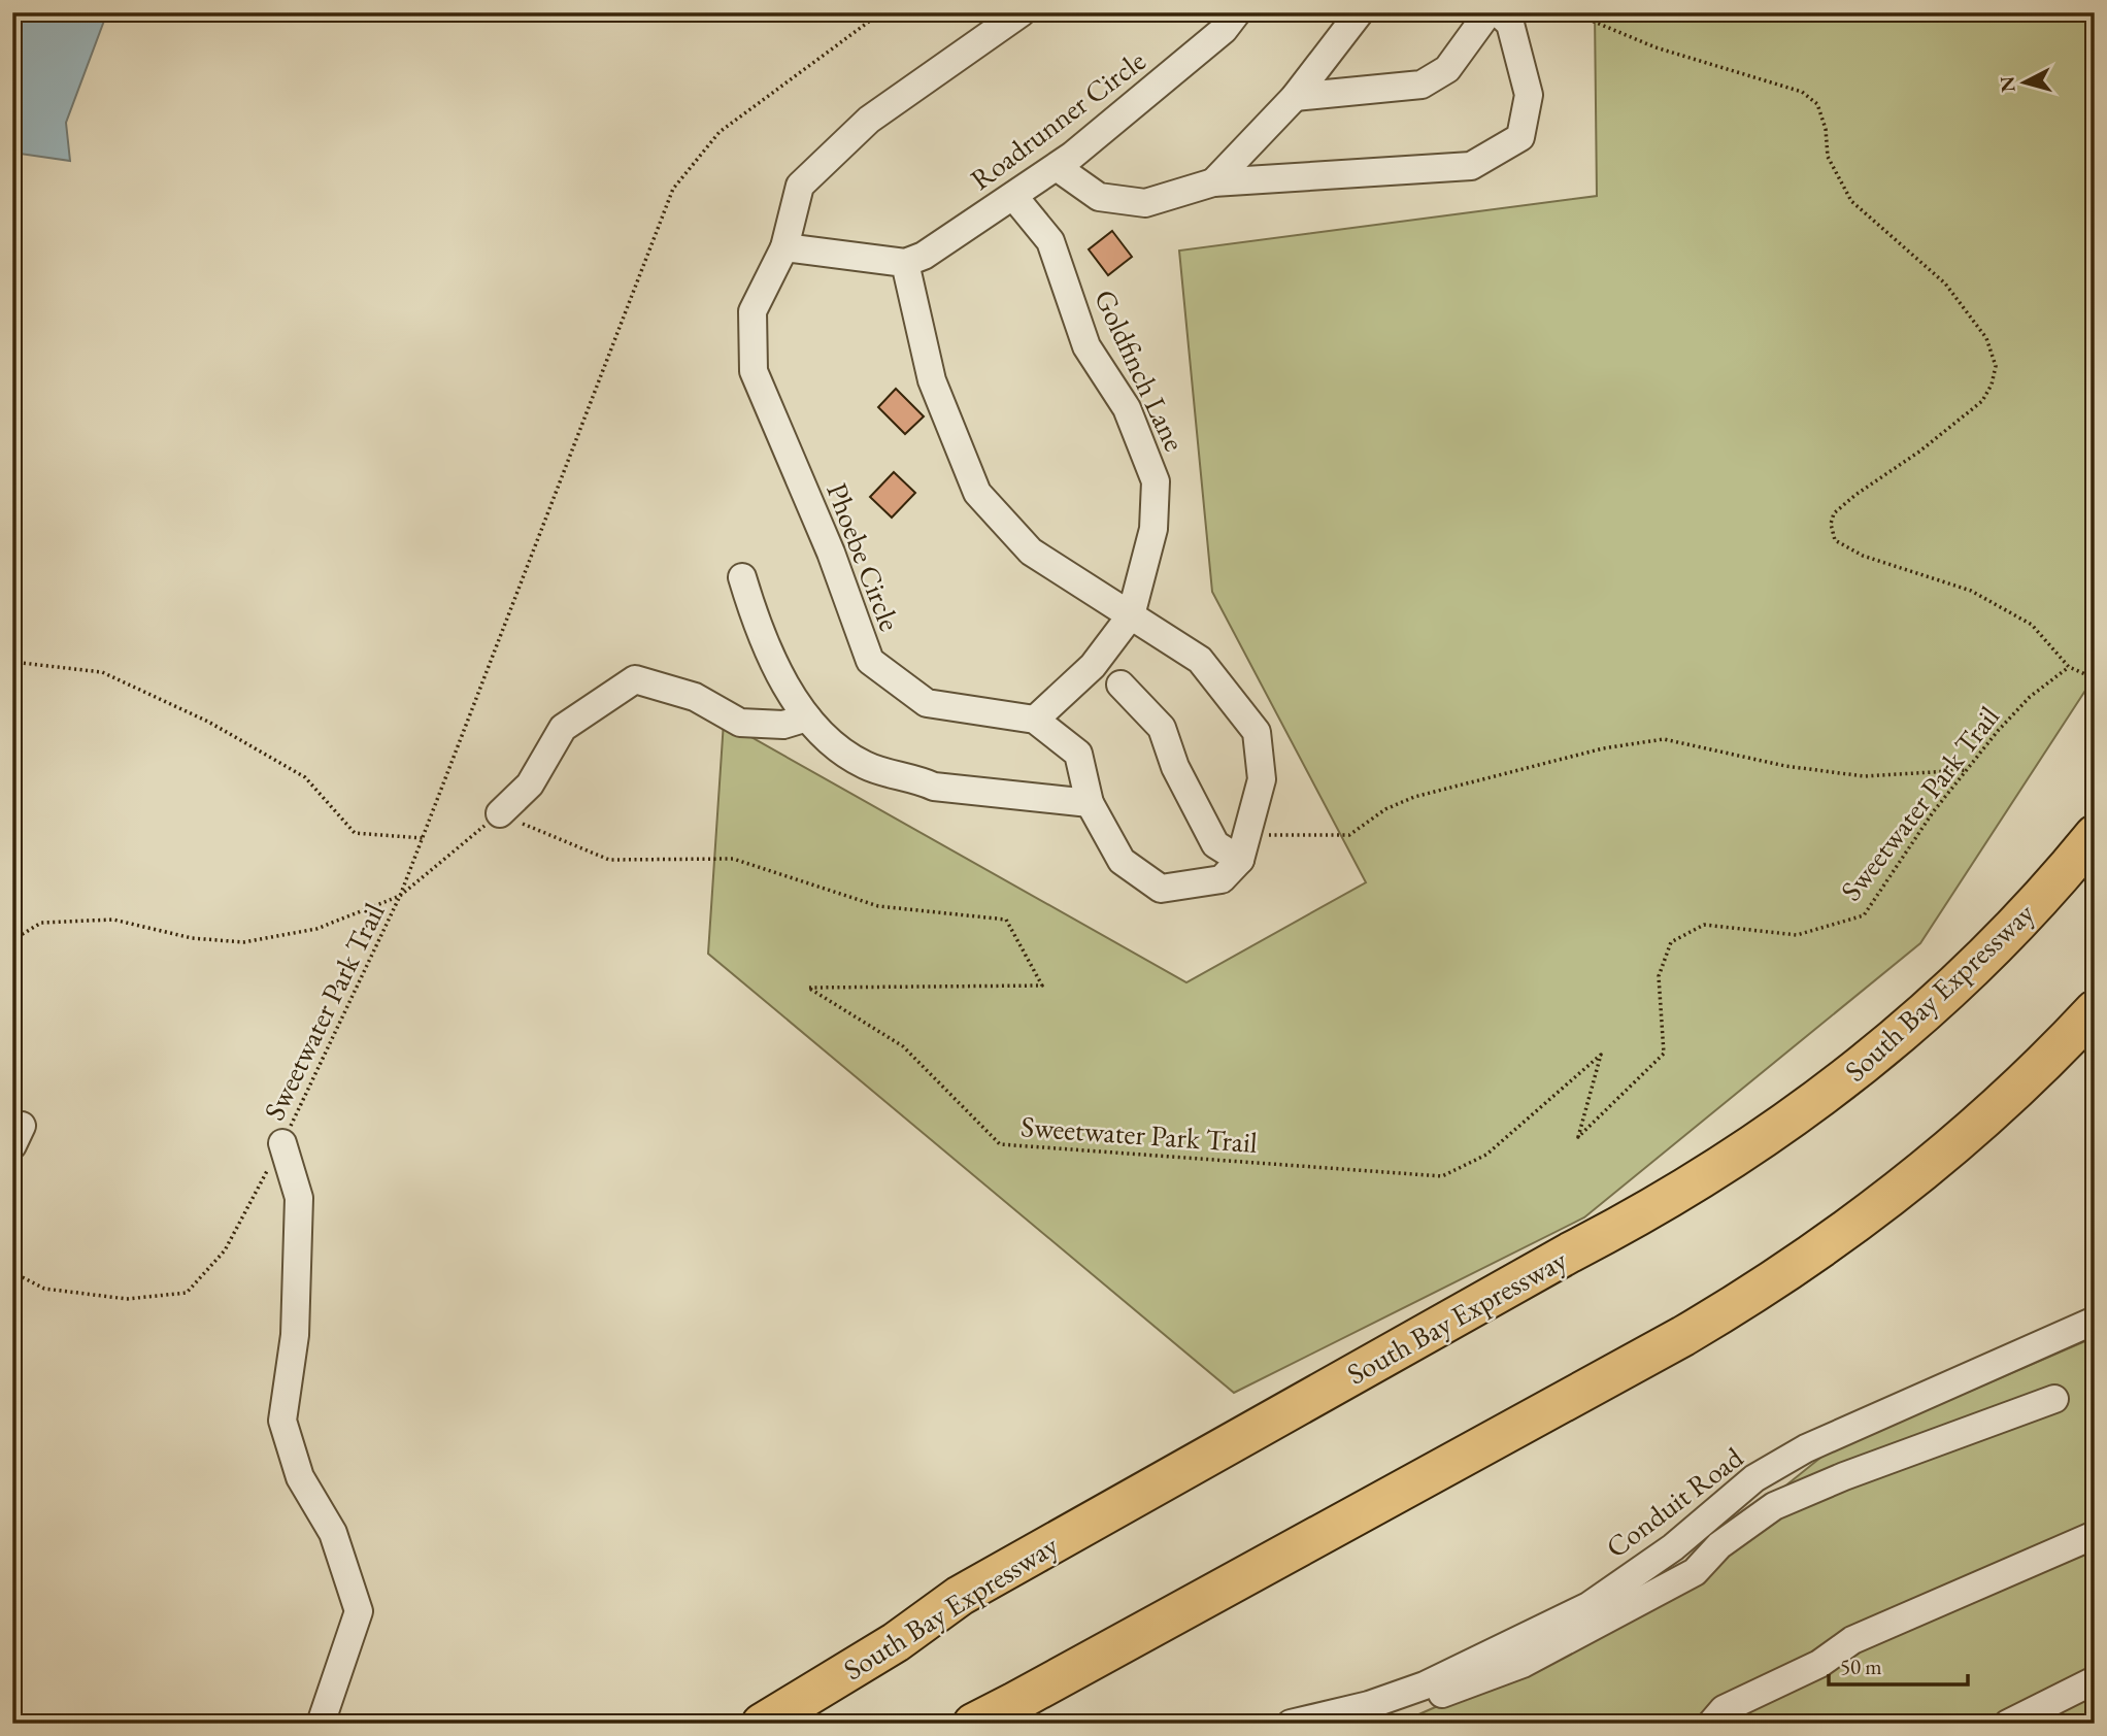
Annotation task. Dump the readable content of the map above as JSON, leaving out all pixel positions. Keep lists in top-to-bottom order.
{
  "streets": {
    "highway": ["South Bay Expressway"],
    "street": [
      "Roadrunner Circle",
      "Goldfinch Lane",
      "Phoebe Circle",
      "Conduit Road"
    ],
    "path": ["Sweetwater Park Trail"]
  },
  "crossings": [
    ["Roadrunner Circle", "Goldfinch Lane"],
    ["Goldfinch Lane", "Phoebe Circle"]
  ],
  "scale_bar": "50 m",
  "north": "left"
}
